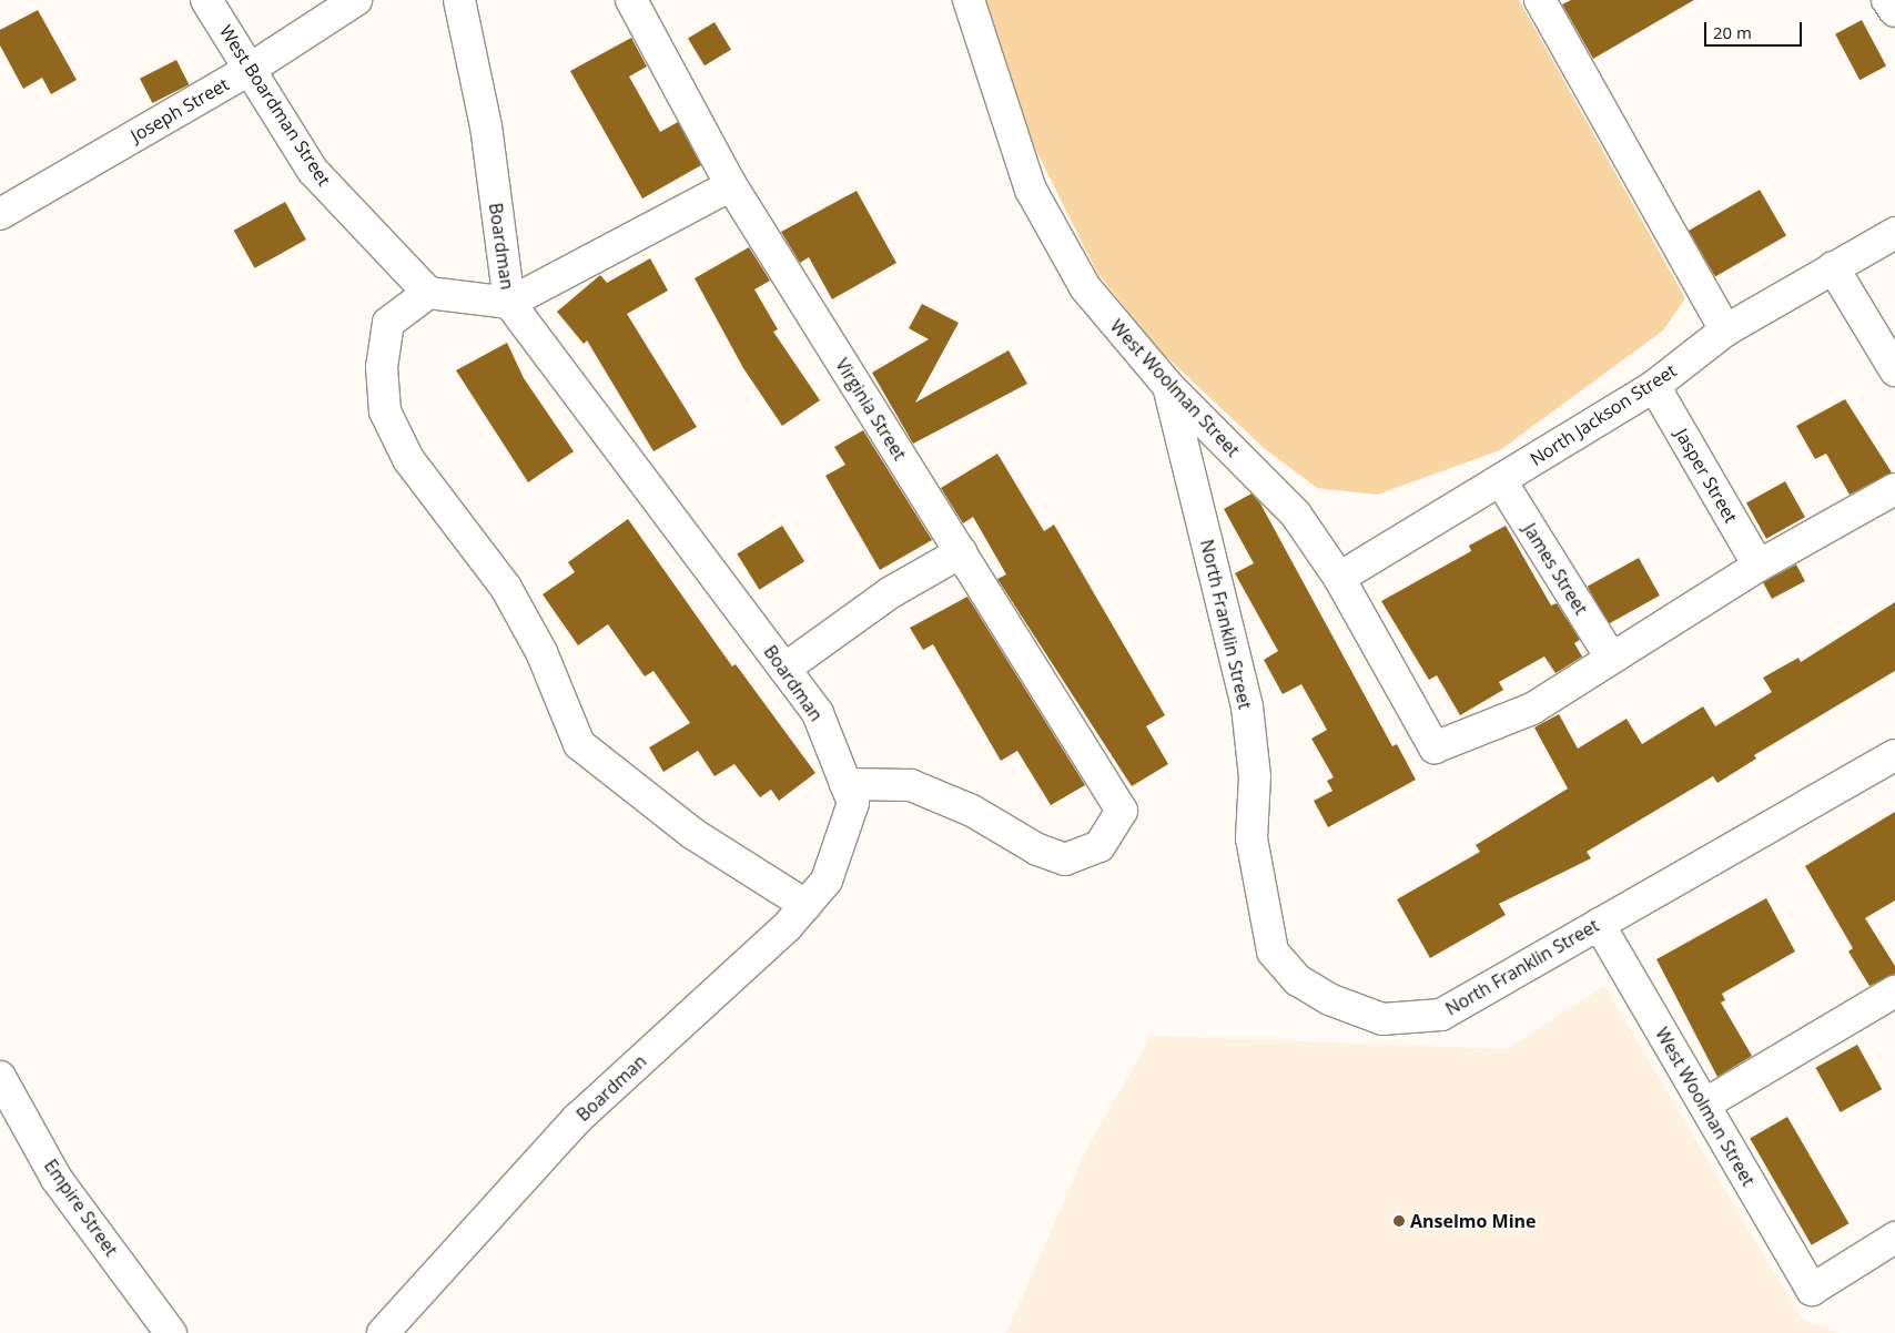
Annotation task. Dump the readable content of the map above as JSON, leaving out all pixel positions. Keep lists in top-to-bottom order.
{
  "streets": {
    "street": [
      "West Boardman Street",
      "Joseph Street",
      "Boardman",
      "West Woolman Street",
      "Virginia Street",
      "North Jackson Street",
      "Jasper Street",
      "James Street",
      "North Franklin Street",
      "Empire Street"
    ]
  },
  "crossings": [
    ["West Boardman Street", "Joseph Street"],
    ["Boardman", "Virginia Street"],
    ["West Woolman Street", "North Jackson Street"],
    ["West Woolman Street", "James Street"],
    ["West Woolman Street", "North Franklin Street"],
    ["North Jackson Street", "Jasper Street"],
    ["North Jackson Street", "James Street"]
  ],
  "places": ["Anselmo Mine"],
  "scale_bar": "20 m"
}
